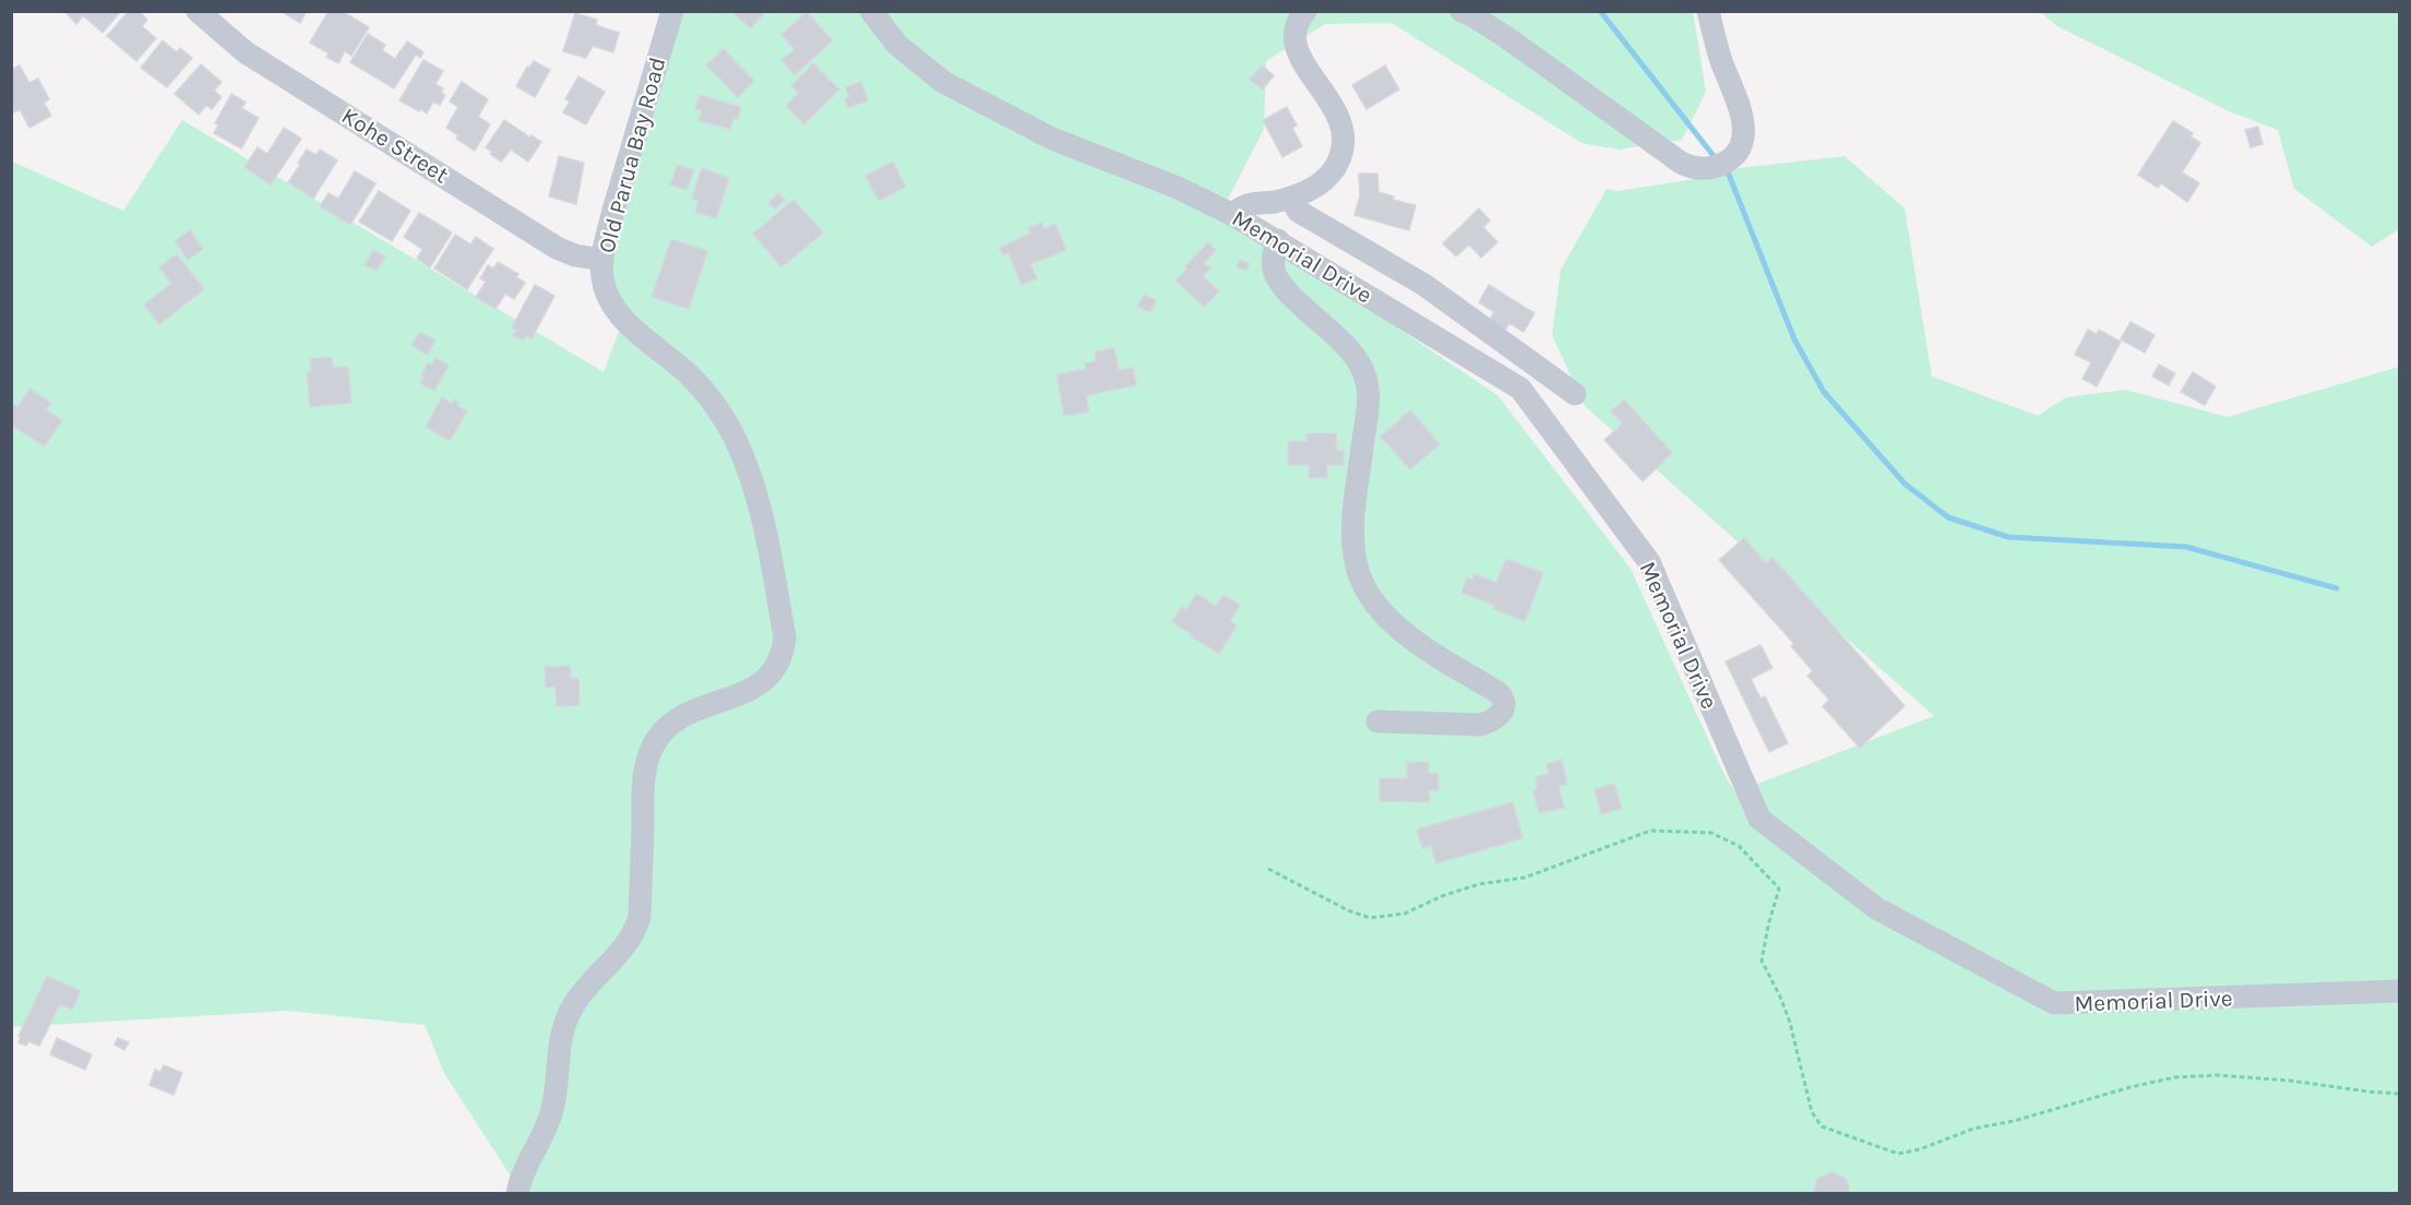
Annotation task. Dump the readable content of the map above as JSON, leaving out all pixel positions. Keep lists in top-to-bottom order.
{
  "streets": {
    "street": ["Kohe Street", "Old Parua Bay Road", "Memorial Drive"]
  },
  "crossings": [
    ["Kohe Street", "Old Parua Bay Road"]
  ]
}
